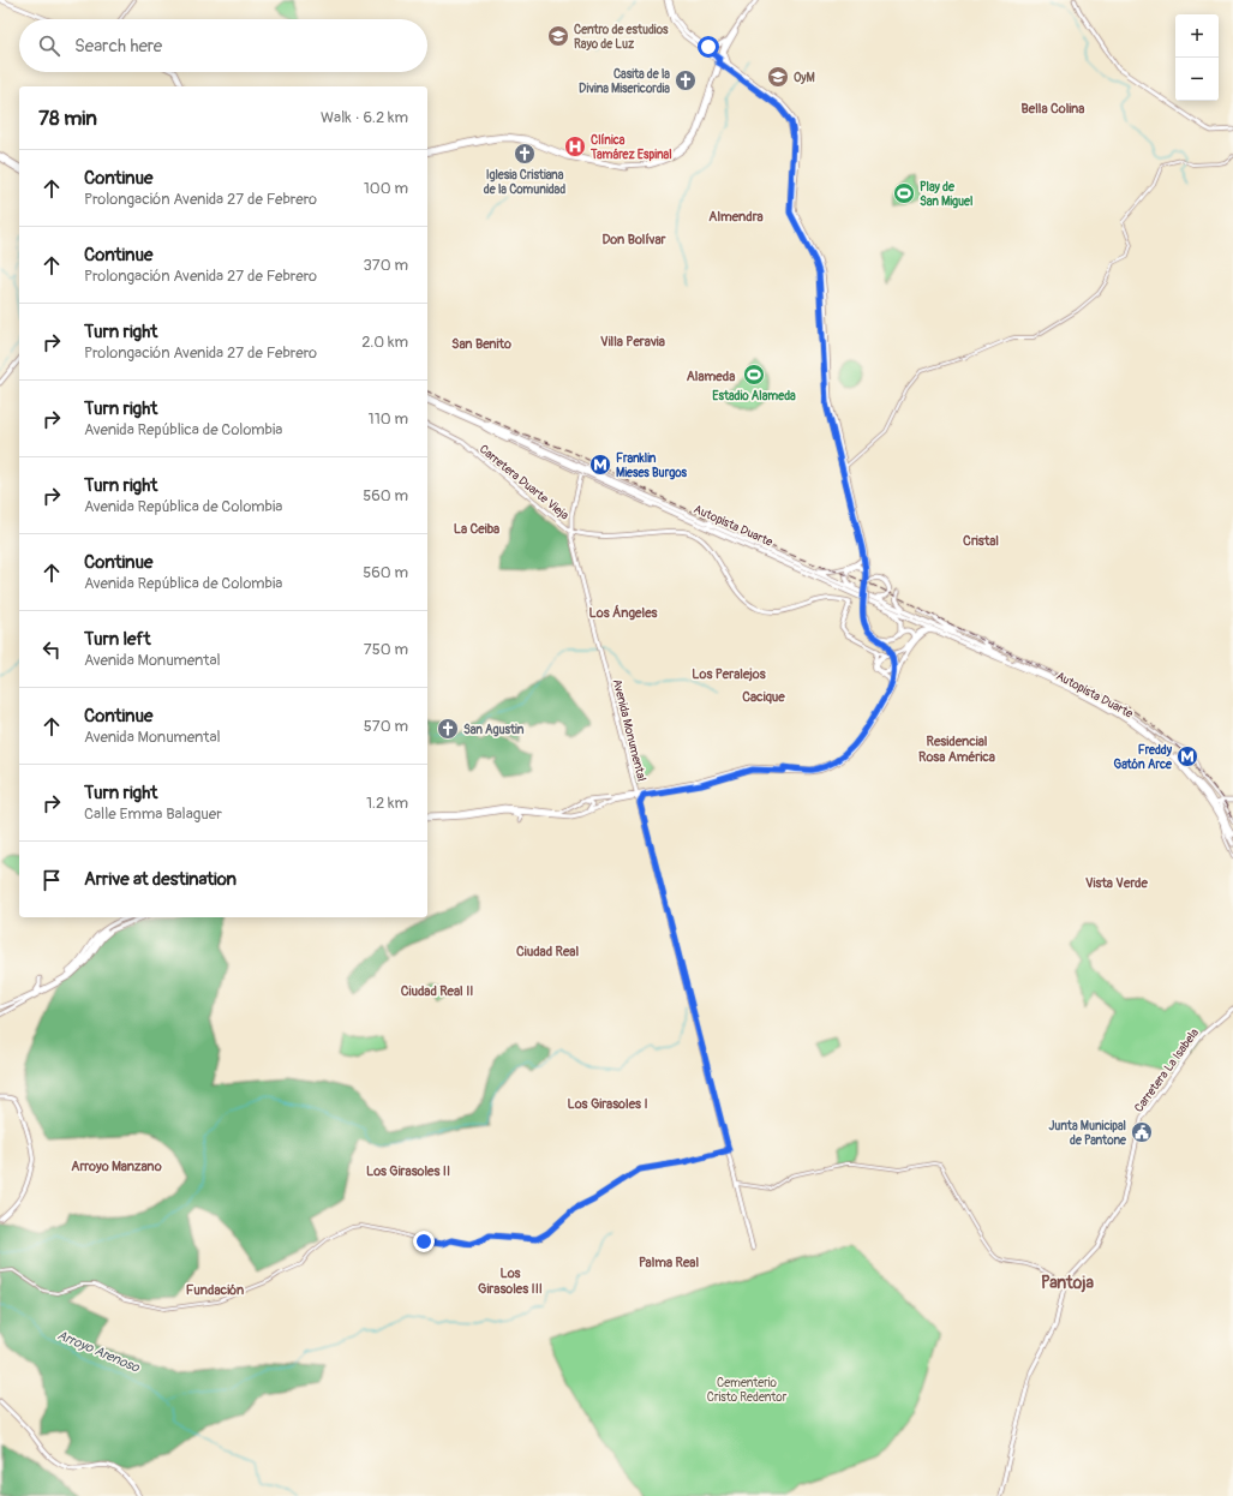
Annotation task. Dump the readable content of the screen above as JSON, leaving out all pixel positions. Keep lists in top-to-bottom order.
{
  "streets": {
    "highway": ["Autopista Duarte"],
    "main road": ["Carretera Duarte Vieja", "Avenida Monumental", "Carretera La Isabela"]
  },
  "crossings": [
    ["Carretera Duarte Vieja", "Avenida Monumental"],
    ["Autopista Duarte", "Avenida Monumental"]
  ],
  "districts": [
    "Bella Colina",
    "Almendra",
    "Don Bolívar",
    "Villa Peravia",
    "San Benito",
    "Alameda",
    "La Ceiba",
    "Cristal",
    "Los Ángeles",
    "Los Peralejos",
    "Cacique",
    "Residencial Rosa América",
    "Vista Verde",
    "Ciudad Real",
    "Ciudad Real II",
    "Los Girasoles I",
    "Arroyo Manzano",
    "Los Girasoles II",
    "Palma Real",
    "Los Girasoles III",
    "Pantoja",
    "Fundación"
  ],
  "water": ["Arroyo Arenoso"],
  "parks": ["Cementerio Cristo Redentor"],
  "places": {
    "school or university": ["Centro de estudios Rayo de Luz", "OyM"],
    "church": ["Casita de la Divina Misericordia", "Iglesia Cristiana de la Comunidad", "San Agustin"],
    "hospital": ["Clínica Tamárez Espinal"],
    "sports": ["Play de San Miguel", "Estadio Alameda"],
    "metro station": ["Franklin Mieses Burgos", "Freddy Gatón Arce"],
    "public building": ["Junta Municipal de Pantone"]
  },
  "page": {
    "map_buttons": ["+", "−"],
    "search": "Search here",
    "heading": ["78 min", "Walk · 6.2 km"],
    "list": [
      ["Continue", "Prolongación Avenida 27 de Febrero", "100 m"],
      ["Continue", "Prolongación Avenida 27 de Febrero", "370 m"],
      ["Turn right", "Prolongación Avenida 27 de Febrero", "2.0 km"],
      ["Turn right", "Avenida República de Colombia", "110 m"],
      ["Turn right", "Avenida República de Colombia", "560 m"],
      ["Continue", "Avenida República de Colombia", "560 m"],
      ["Turn left", "Avenida Monumental", "750 m"],
      ["Continue", "Avenida Monumental", "570 m"],
      ["Turn right", "Calle Emma Balaguer", "1.2 km"],
      "Arrive at destination"
    ]
  }
}
